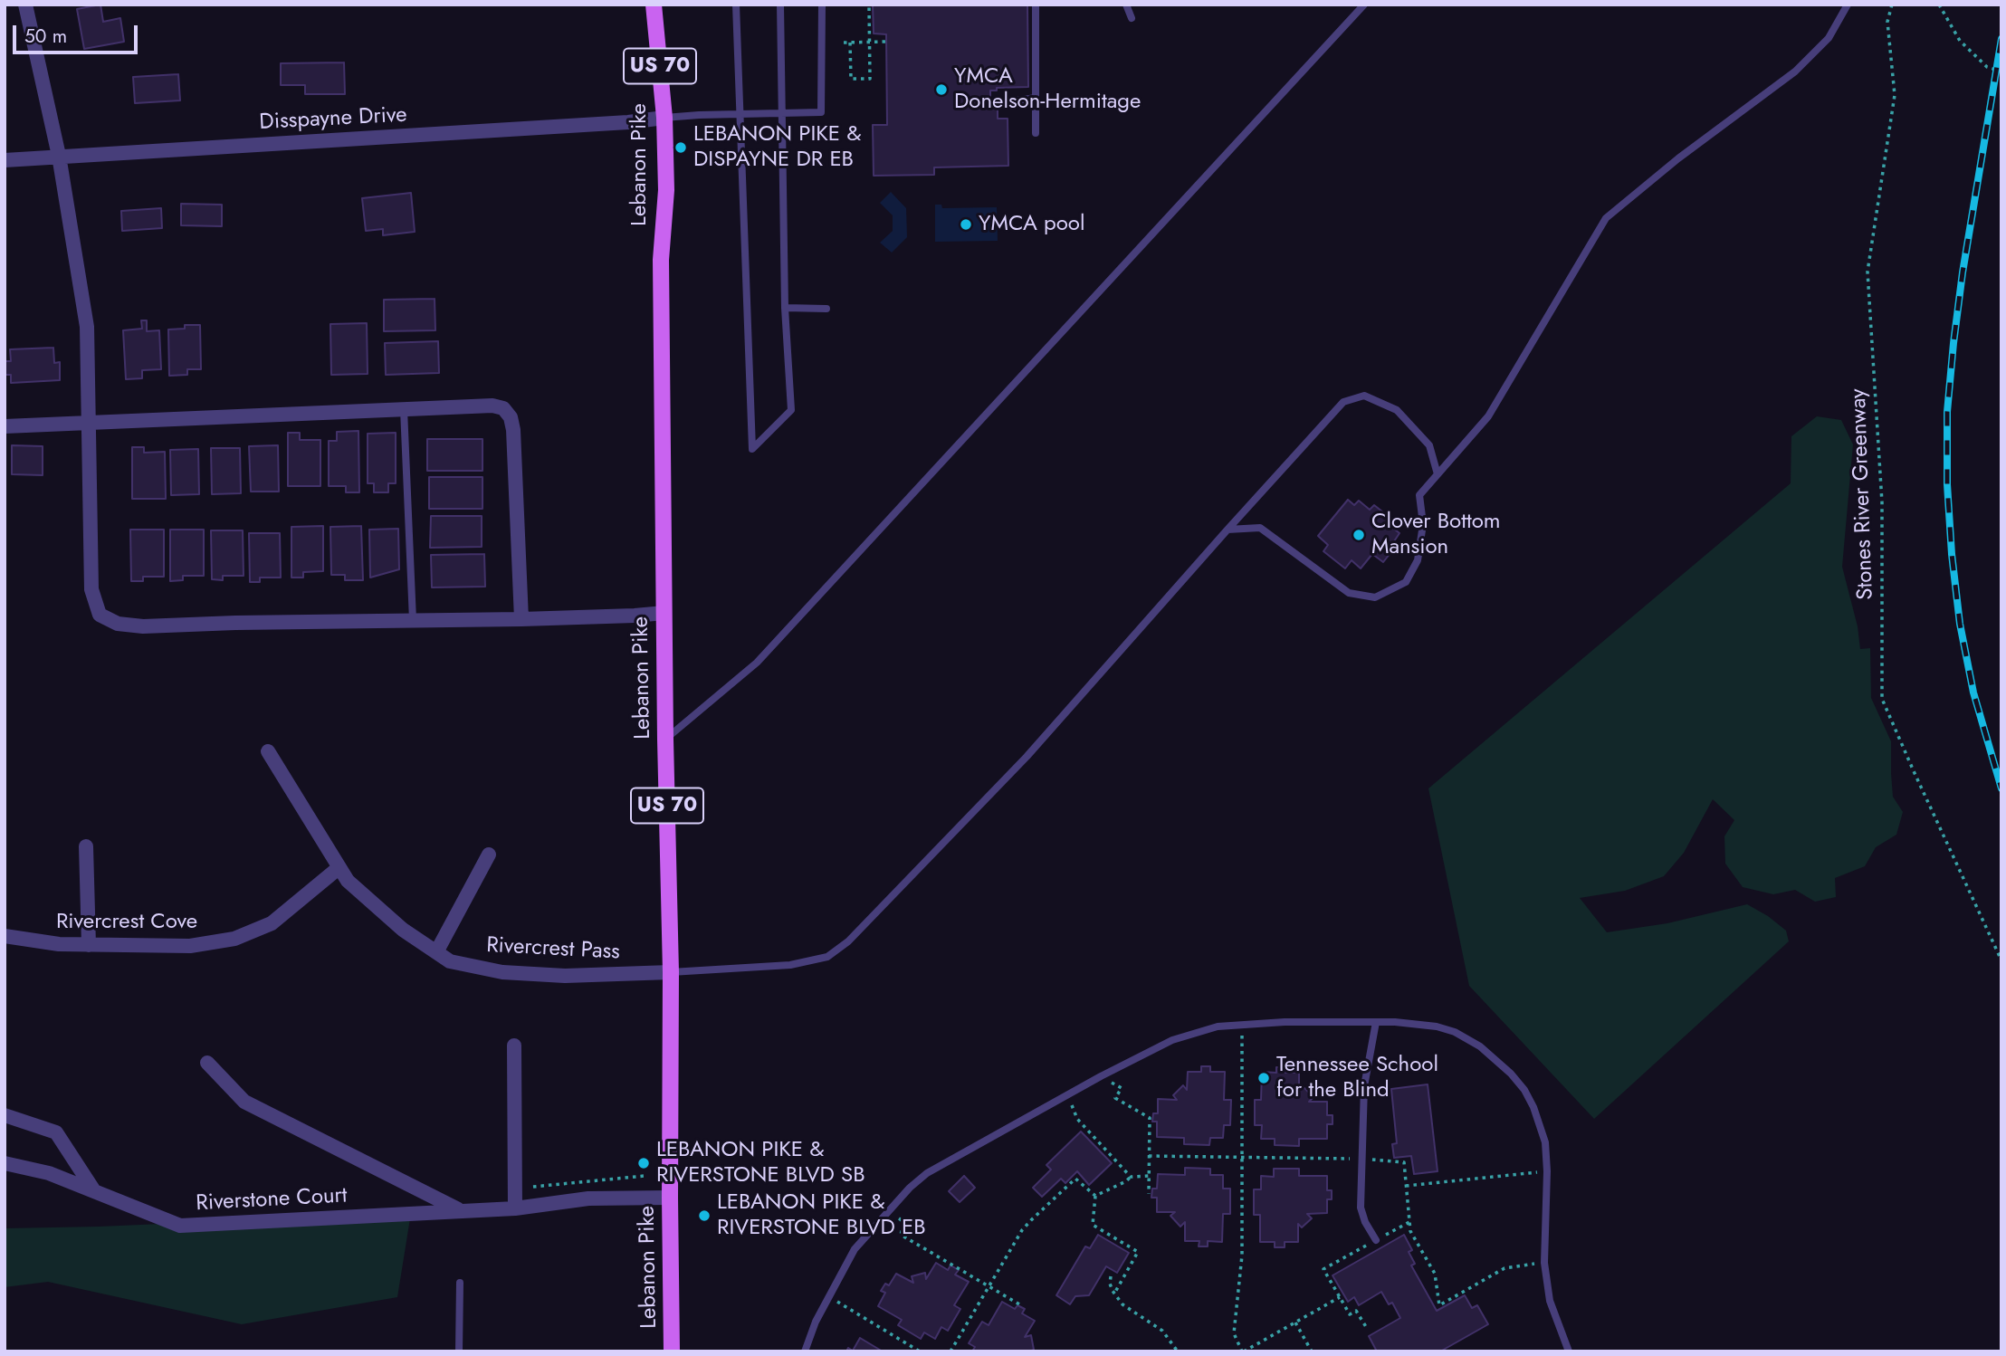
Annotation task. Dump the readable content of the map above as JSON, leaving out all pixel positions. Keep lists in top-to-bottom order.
{
  "streets": {
    "main road": ["US 70", "Lebanon Pike"],
    "street": [
      "Disspayne Drive",
      "Rivercrest Cove",
      "Rivercrest Pass",
      "Riverstone Court"
    ],
    "path": ["Stones River Greenway"]
  },
  "crossings": [
    ["Disspayne Drive", "Lebanon Pike"],
    ["Lebanon Pike", "Rivercrest Pass"],
    ["Lebanon Pike", "Riverstone Court"],
    ["Rivercrest Cove", "Rivercrest Pass"]
  ],
  "places": [
    "YMCA Donelson-Hermitage",
    "LEBANON PIKE & DISPAYNE DR EB",
    "YMCA pool",
    "Clover Bottom Mansion",
    "Tennessee School for the Blind",
    "LEBANON PIKE & RIVERSTONE BLVD SB",
    "LEBANON PIKE & RIVERSTONE BLVD EB"
  ],
  "scale_bar": "50 m"
}
